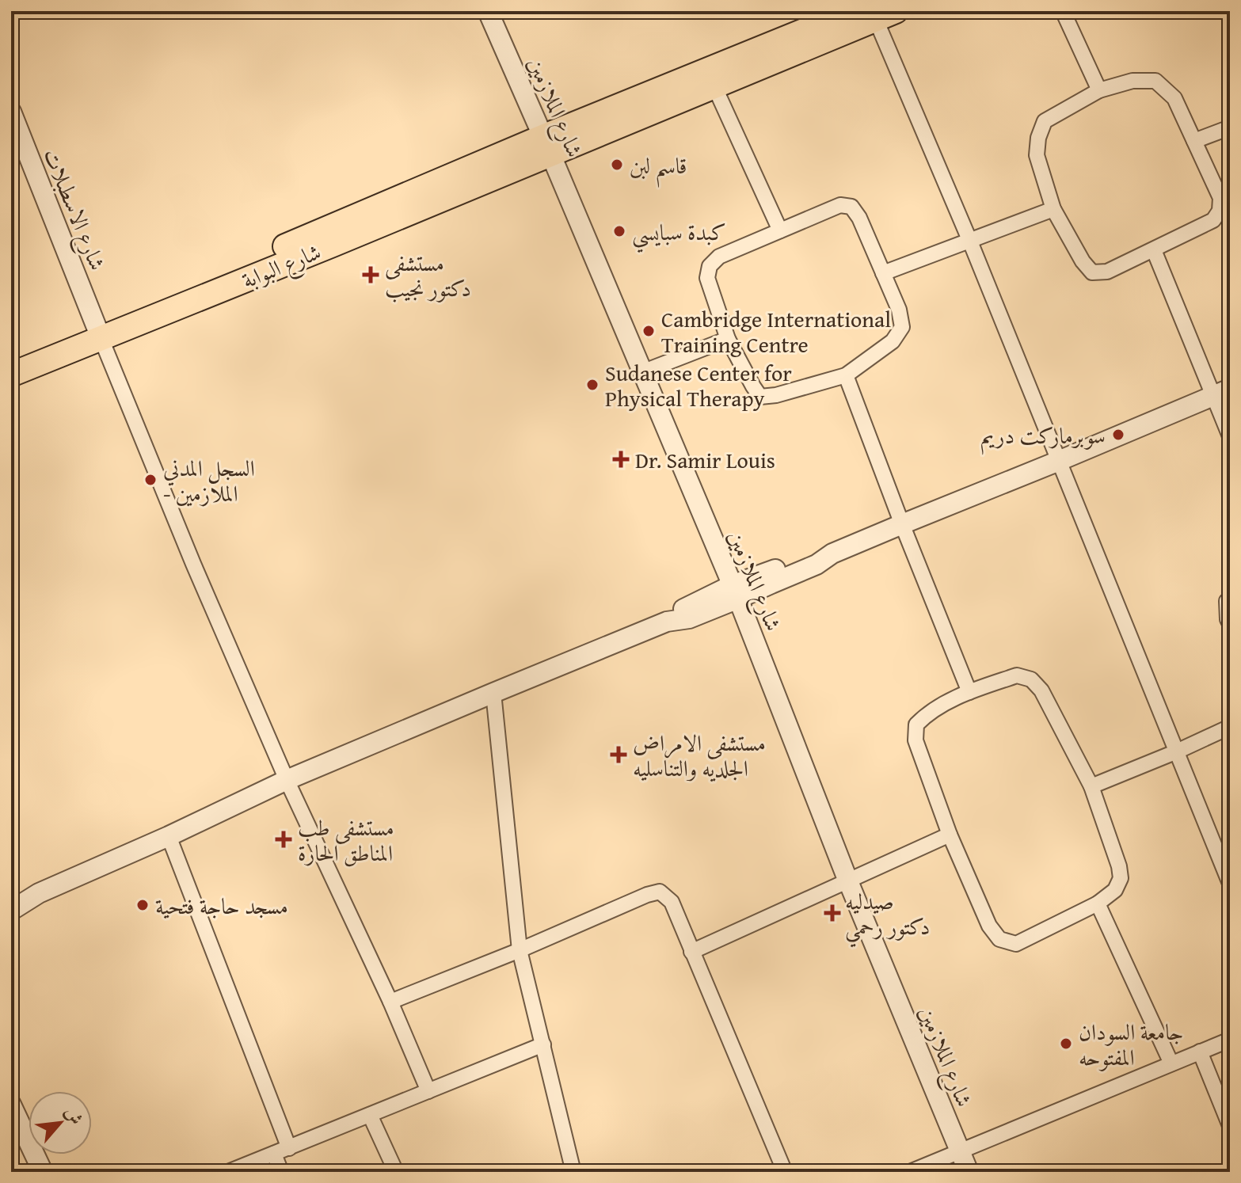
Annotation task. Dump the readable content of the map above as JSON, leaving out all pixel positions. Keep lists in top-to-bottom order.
{
  "streets": {
    "main road": ["شارع البوابة"],
    "street": ["شارع الملازمين", "شارع الاسطبلات"]
  },
  "crossings": [
    ["شارع الملازمين", "شارع البوابة"],
    ["شارع الاسطبلات", "شارع البوابة"]
  ],
  "places": {
    "other": [
      "قاسم لبن",
      "كبدة سبايسي",
      "Cambridge International Training Centre",
      "Sudanese Center for Physical Therapy",
      "سوبرماركت دريم",
      "السجل المدني - الملازمين",
      "مسجد حاجة فتحية",
      "جامعة السودان المفتوحه"
    ],
    "health": [
      "مستشفى دكتور نجيب",
      "Dr. Samir Louis",
      "مستشفى الامراض الجلديه والتناسليه",
      "مستشفى طب المناطق الحارة",
      "صيدليه دكتور رحمي"
    ]
  },
  "north": "top right"
}
